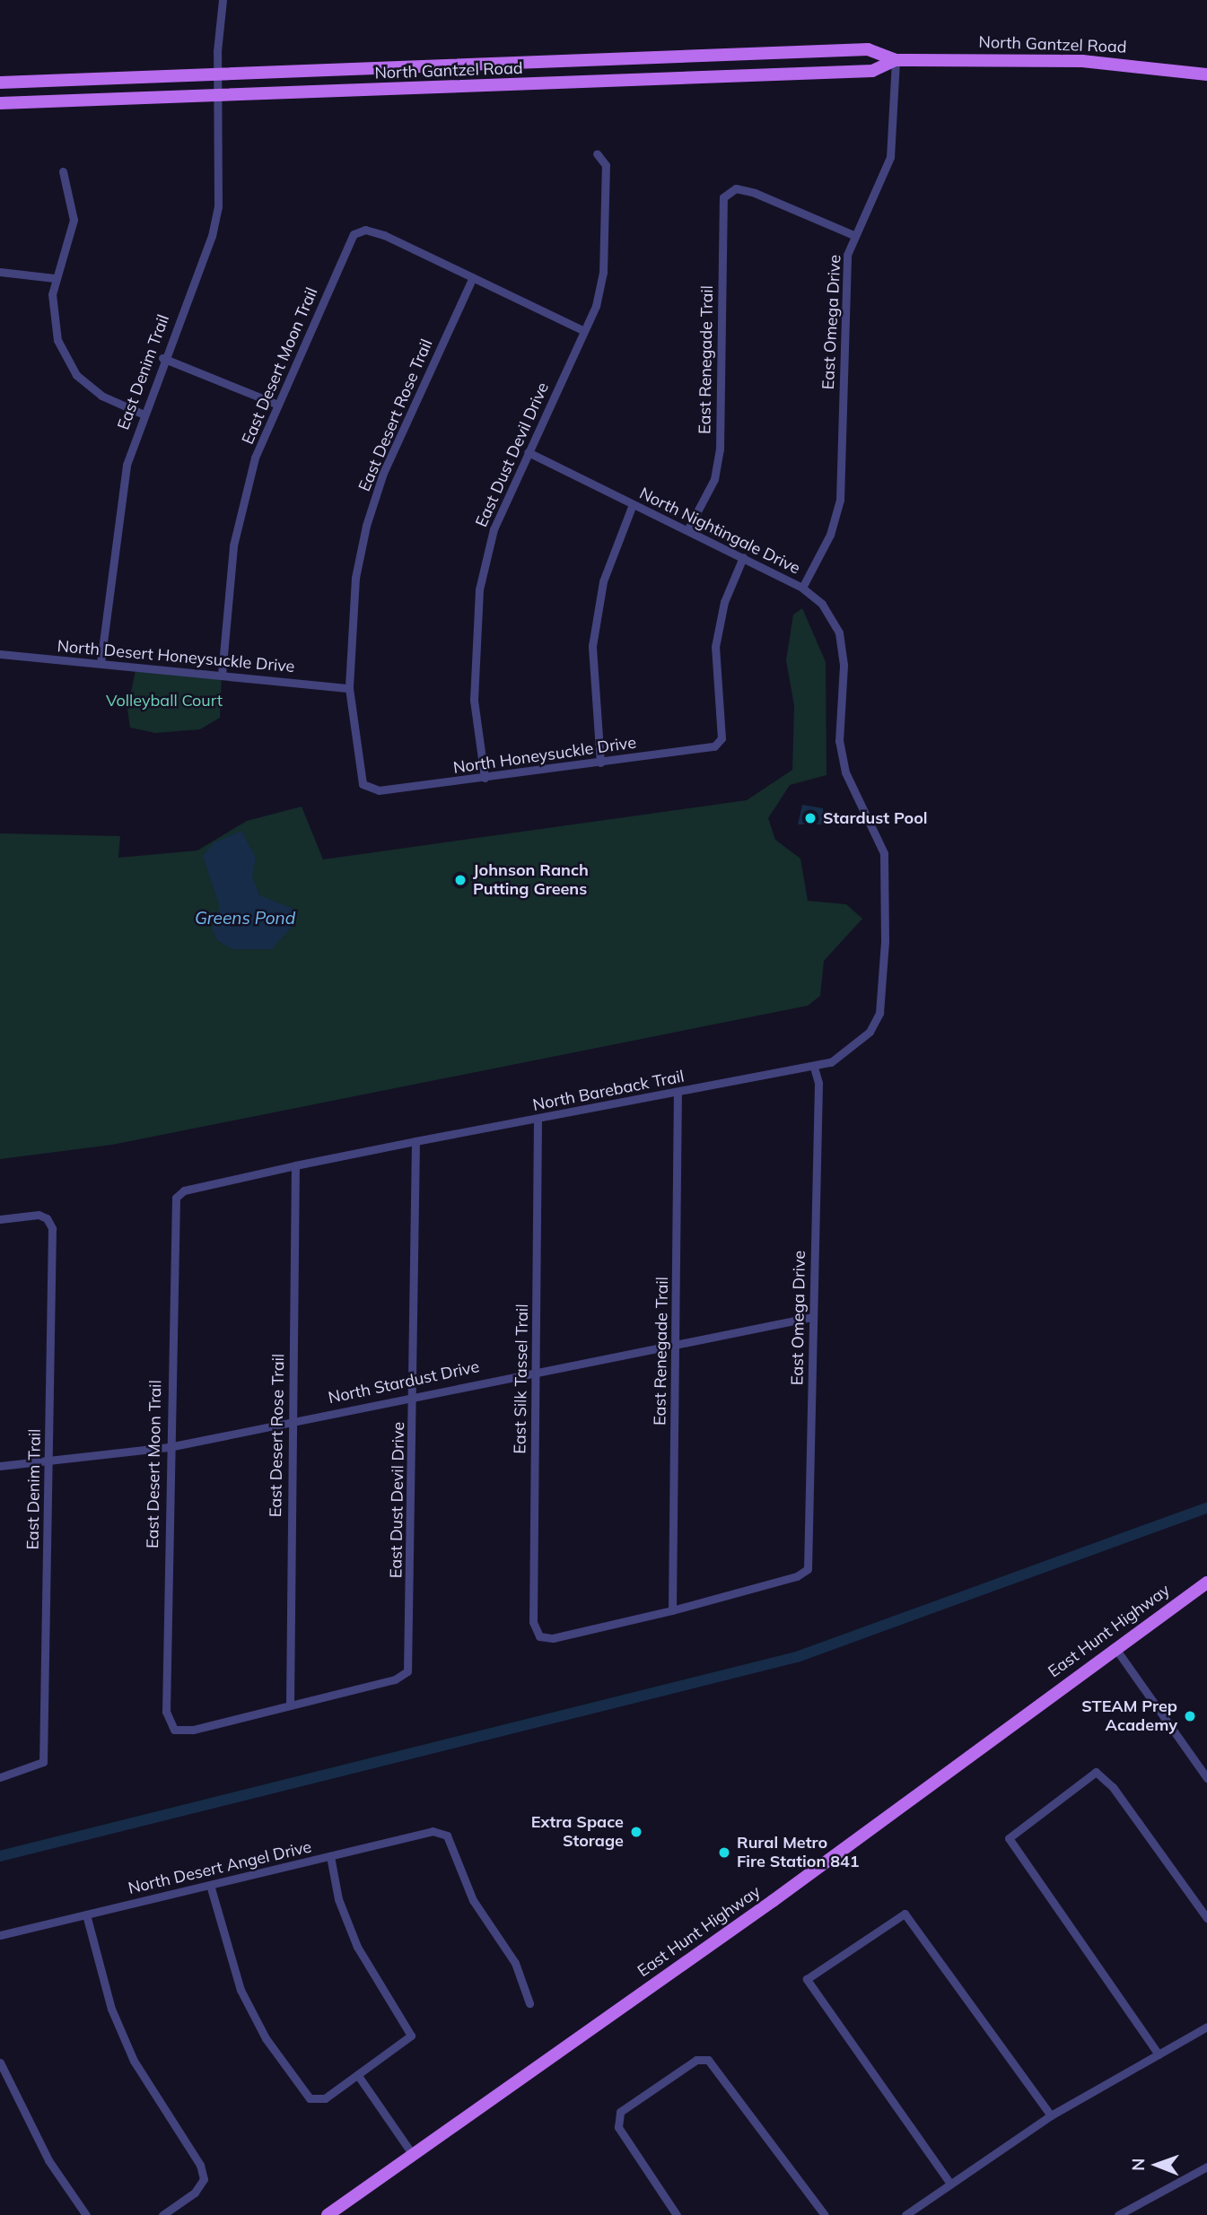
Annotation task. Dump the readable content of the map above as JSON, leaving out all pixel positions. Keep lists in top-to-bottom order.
{
  "streets": {
    "main road": ["North Gantzel Road", "East Hunt Highway"],
    "street": [
      "East Omega Drive",
      "East Renegade Trail",
      "East Desert Moon Trail",
      "East Denim Trail",
      "East Desert Rose Trail",
      "East Dust Devil Drive",
      "North Nightingale Drive",
      "North Desert Honeysuckle Drive",
      "North Honeysuckle Drive",
      "North Bareback Trail",
      "East Silk Tassel Trail",
      "North Stardust Drive",
      "North Desert Angel Drive"
    ]
  },
  "crossings": [
    ["North Gantzel Road", "East Omega Drive"],
    ["North Gantzel Road", "East Denim Trail"],
    ["East Omega Drive", "East Renegade Trail"],
    ["East Omega Drive", "North Nightingale Drive"],
    ["East Omega Drive", "North Bareback Trail"],
    ["East Omega Drive", "East Silk Tassel Trail"],
    ["East Omega Drive", "North Stardust Drive"],
    ["East Renegade Trail", "North Nightingale Drive"],
    ["East Renegade Trail", "North Bareback Trail"],
    ["East Renegade Trail", "East Silk Tassel Trail"],
    ["East Renegade Trail", "North Stardust Drive"],
    ["East Desert Moon Trail", "East Desert Rose Trail"],
    ["East Desert Moon Trail", "East Dust Devil Drive"],
    ["East Desert Moon Trail", "North Desert Honeysuckle Drive"],
    ["East Desert Moon Trail", "North Bareback Trail"],
    ["East Desert Moon Trail", "North Stardust Drive"],
    ["East Denim Trail", "North Desert Honeysuckle Drive"],
    ["East Denim Trail", "North Stardust Drive"],
    ["East Desert Rose Trail", "East Dust Devil Drive"],
    ["East Desert Rose Trail", "North Desert Honeysuckle Drive"],
    ["East Desert Rose Trail", "North Honeysuckle Drive"],
    ["East Desert Rose Trail", "North Bareback Trail"],
    ["East Desert Rose Trail", "North Stardust Drive"],
    ["East Dust Devil Drive", "North Nightingale Drive"],
    ["East Dust Devil Drive", "North Honeysuckle Drive"],
    ["East Dust Devil Drive", "North Bareback Trail"],
    ["East Dust Devil Drive", "North Stardust Drive"],
    ["North Nightingale Drive", "North Honeysuckle Drive"],
    ["North Nightingale Drive", "North Bareback Trail"],
    ["North Bareback Trail", "East Silk Tassel Trail"],
    ["East Silk Tassel Trail", "North Stardust Drive"]
  ],
  "water": ["Greens Pond"],
  "parks": ["Volleyball Court"],
  "places": [
    "Stardust Pool",
    "Johnson Ranch Putting Greens",
    "STEAM Prep Academy",
    "Extra Space Storage",
    "Rural Metro Fire Station 841"
  ],
  "north": "left"
}
